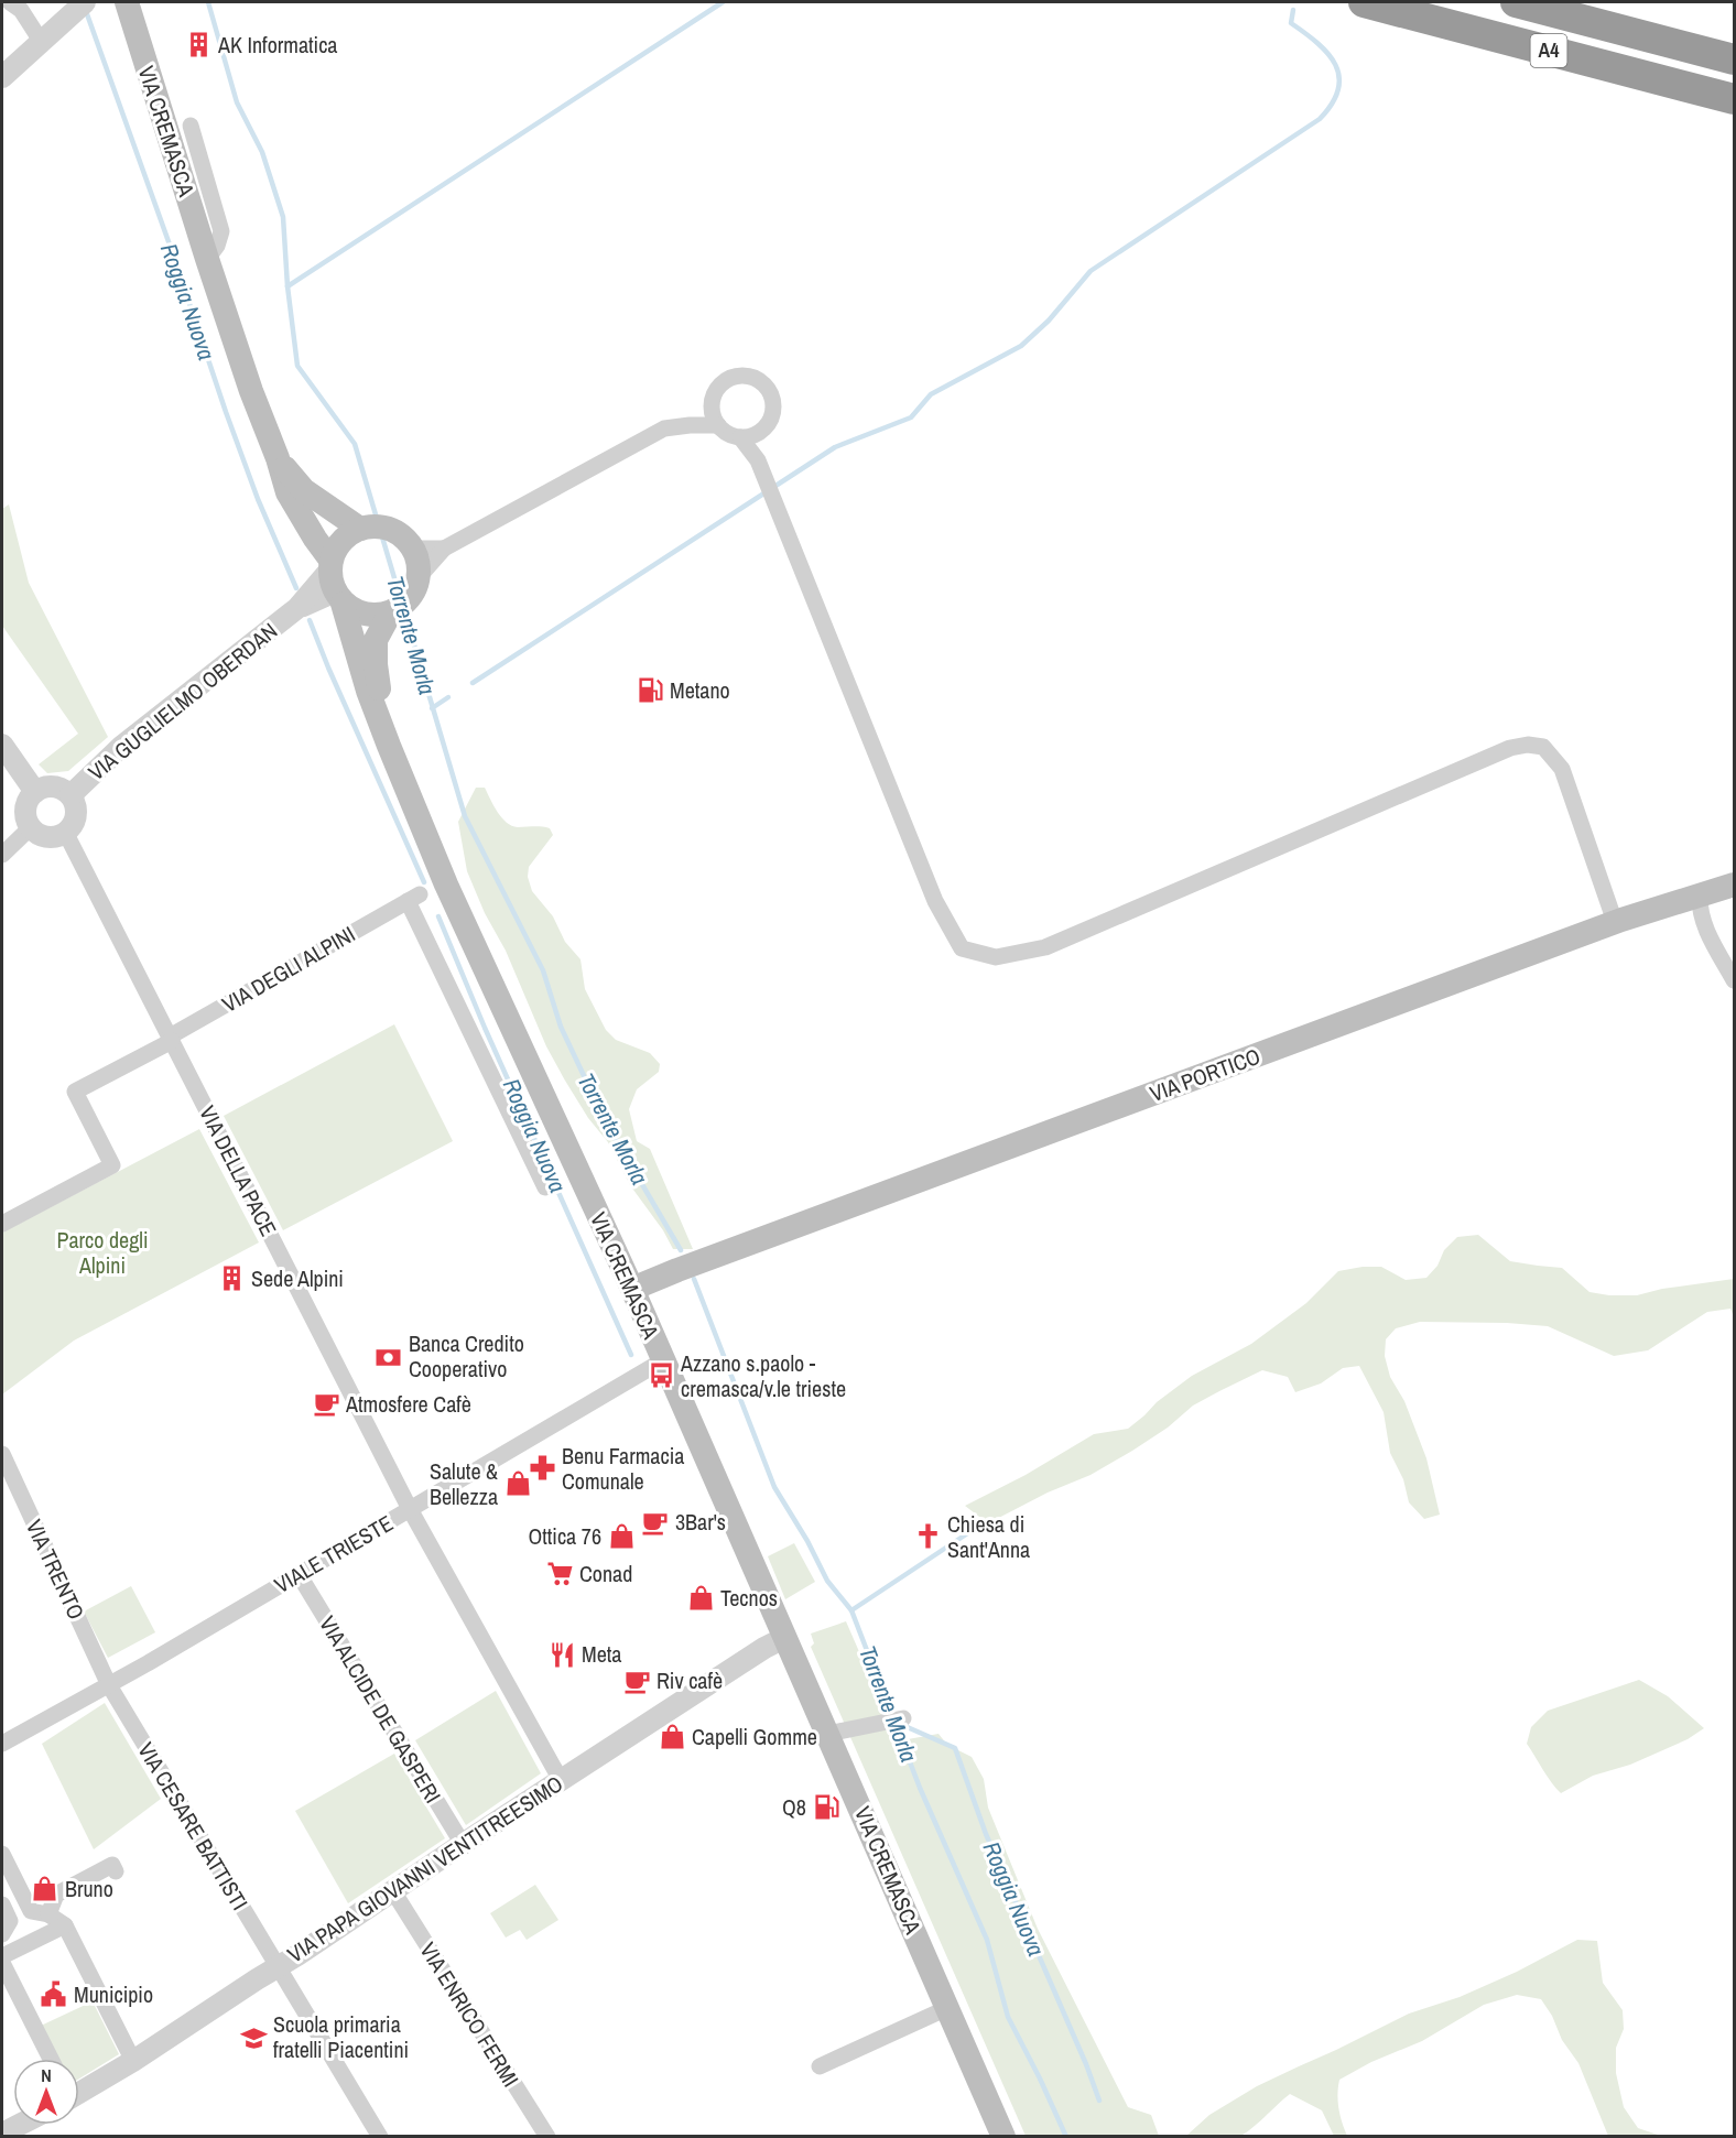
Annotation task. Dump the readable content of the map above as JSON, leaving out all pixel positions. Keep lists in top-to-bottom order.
{
  "streets": {
    "highway": ["A4"],
    "main road": ["VIA CREMASCA", "VIA PORTICO"],
    "street": [
      "VIA GUGLIELMO OBERDAN",
      "VIA DEGLI ALPINI",
      "VIA DELLA PACE",
      "VIALE TRIESTE",
      "VIA TRENTO",
      "VIA ALCIDE DE GASPERI",
      "VIA CESARE BATTISTI",
      "VIA PAPA GIOVANNI VENTITREESIMO",
      "VIA ENRICO FERMI"
    ]
  },
  "crossings": [
    ["VIA CREMASCA", "VIA GUGLIELMO OBERDAN"],
    ["VIA CREMASCA", "VIA PORTICO"],
    ["VIA CREMASCA", "VIALE TRIESTE"],
    ["VIA CREMASCA", "VIA PAPA GIOVANNI VENTITREESIMO"],
    ["VIA GUGLIELMO OBERDAN", "VIA DELLA PACE"],
    ["VIA DEGLI ALPINI", "VIA DELLA PACE"],
    ["VIA DELLA PACE", "VIALE TRIESTE"],
    ["VIA DELLA PACE", "VIA PAPA GIOVANNI VENTITREESIMO"],
    ["VIALE TRIESTE", "VIA TRENTO"],
    ["VIALE TRIESTE", "VIA ALCIDE DE GASPERI"],
    ["VIALE TRIESTE", "VIA CESARE BATTISTI"],
    ["VIA TRENTO", "VIA CESARE BATTISTI"],
    ["VIA ALCIDE DE GASPERI", "VIA PAPA GIOVANNI VENTITREESIMO"],
    ["VIA CESARE BATTISTI", "VIA PAPA GIOVANNI VENTITREESIMO"],
    ["VIA PAPA GIOVANNI VENTITREESIMO", "VIA ENRICO FERMI"]
  ],
  "water": ["Roggia Nuova", "Torrente Morla"],
  "parks": ["Parco degli Alpini"],
  "places": {
    "building": ["AK Informatica", "Sede Alpini"],
    "fuel station": ["Metano", "Q8"],
    "bank": ["Banca Credito Cooperativo"],
    "bus stop": ["Azzano s.paolo - cremasca/v.le trieste"],
    "cafe": ["Atmosfere Cafè", "3Bar's", "Riv cafè"],
    "pharmacy": ["Benu Farmacia Comunale"],
    "shop": [
      "Salute & Bellezza",
      "Ottica 76",
      "Tecnos",
      "Capelli Gomme",
      "Bruno"
    ],
    "church": ["Chiesa di Sant'Anna"],
    "supermarket": ["Conad"],
    "restaurant": ["Meta"],
    "public building": ["Municipio"],
    "school or university": ["Scuola primaria fratelli Piacentini"]
  },
  "north": "top"
}
